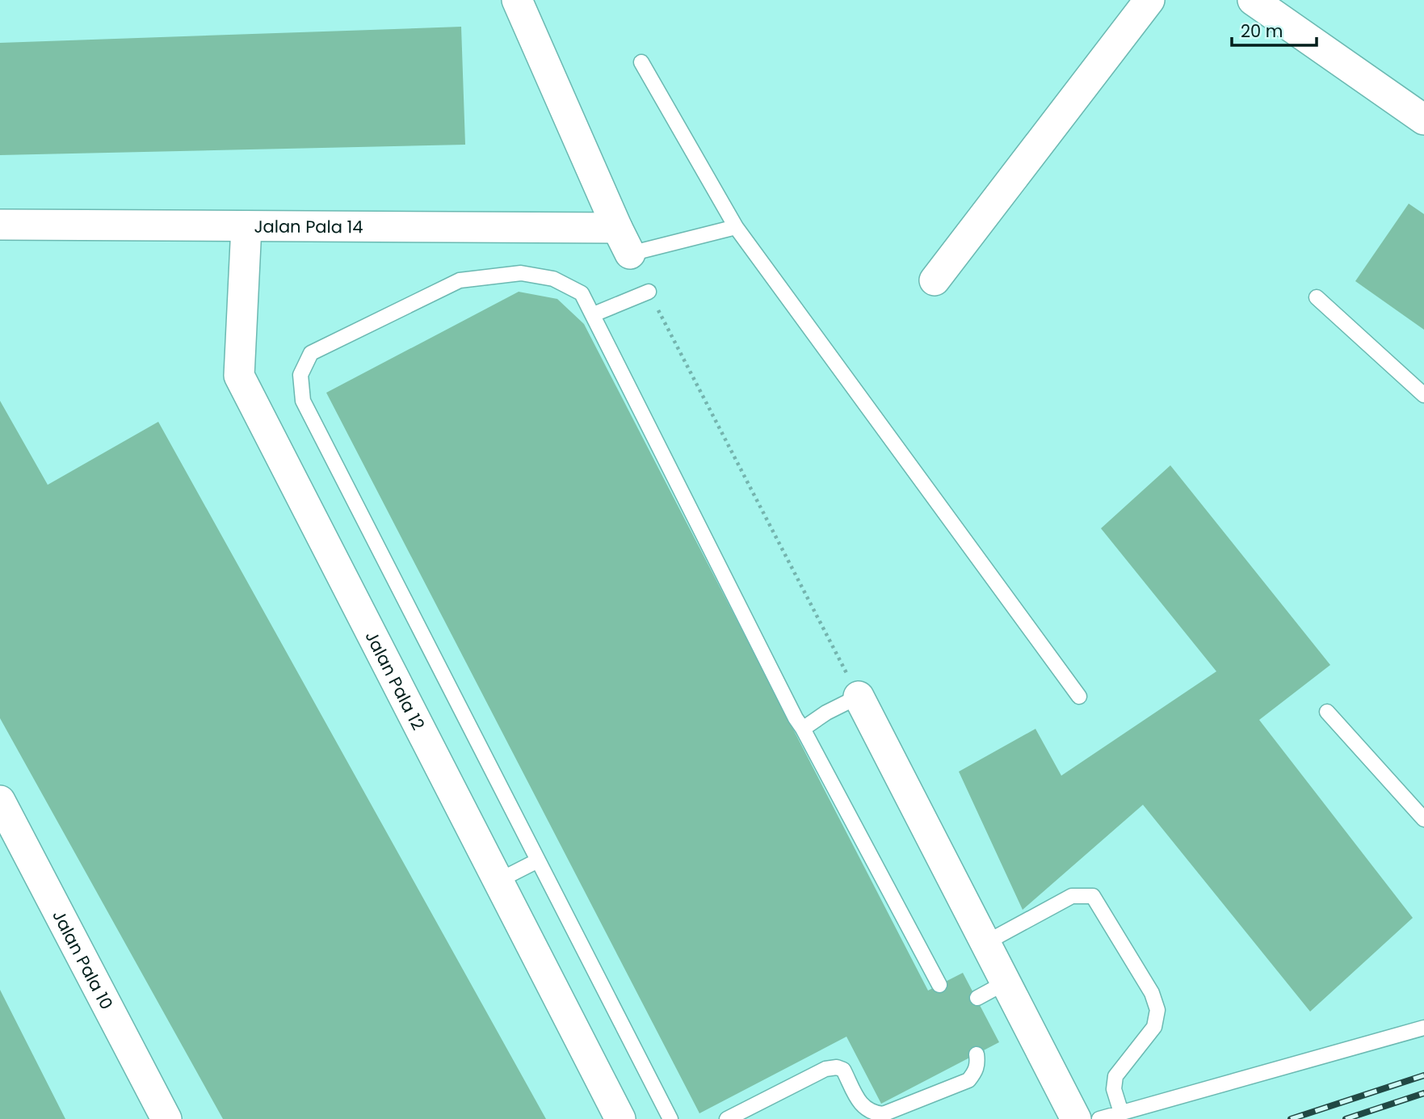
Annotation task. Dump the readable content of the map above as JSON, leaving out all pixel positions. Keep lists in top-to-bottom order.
{
  "streets": {
    "street": ["Jalan Pala 14", "Jalan Pala 12", "Jalan Pala 10"]
  },
  "crossings": [
    ["Jalan Pala 14", "Jalan Pala 12"]
  ],
  "scale_bar": "20 m"
}
